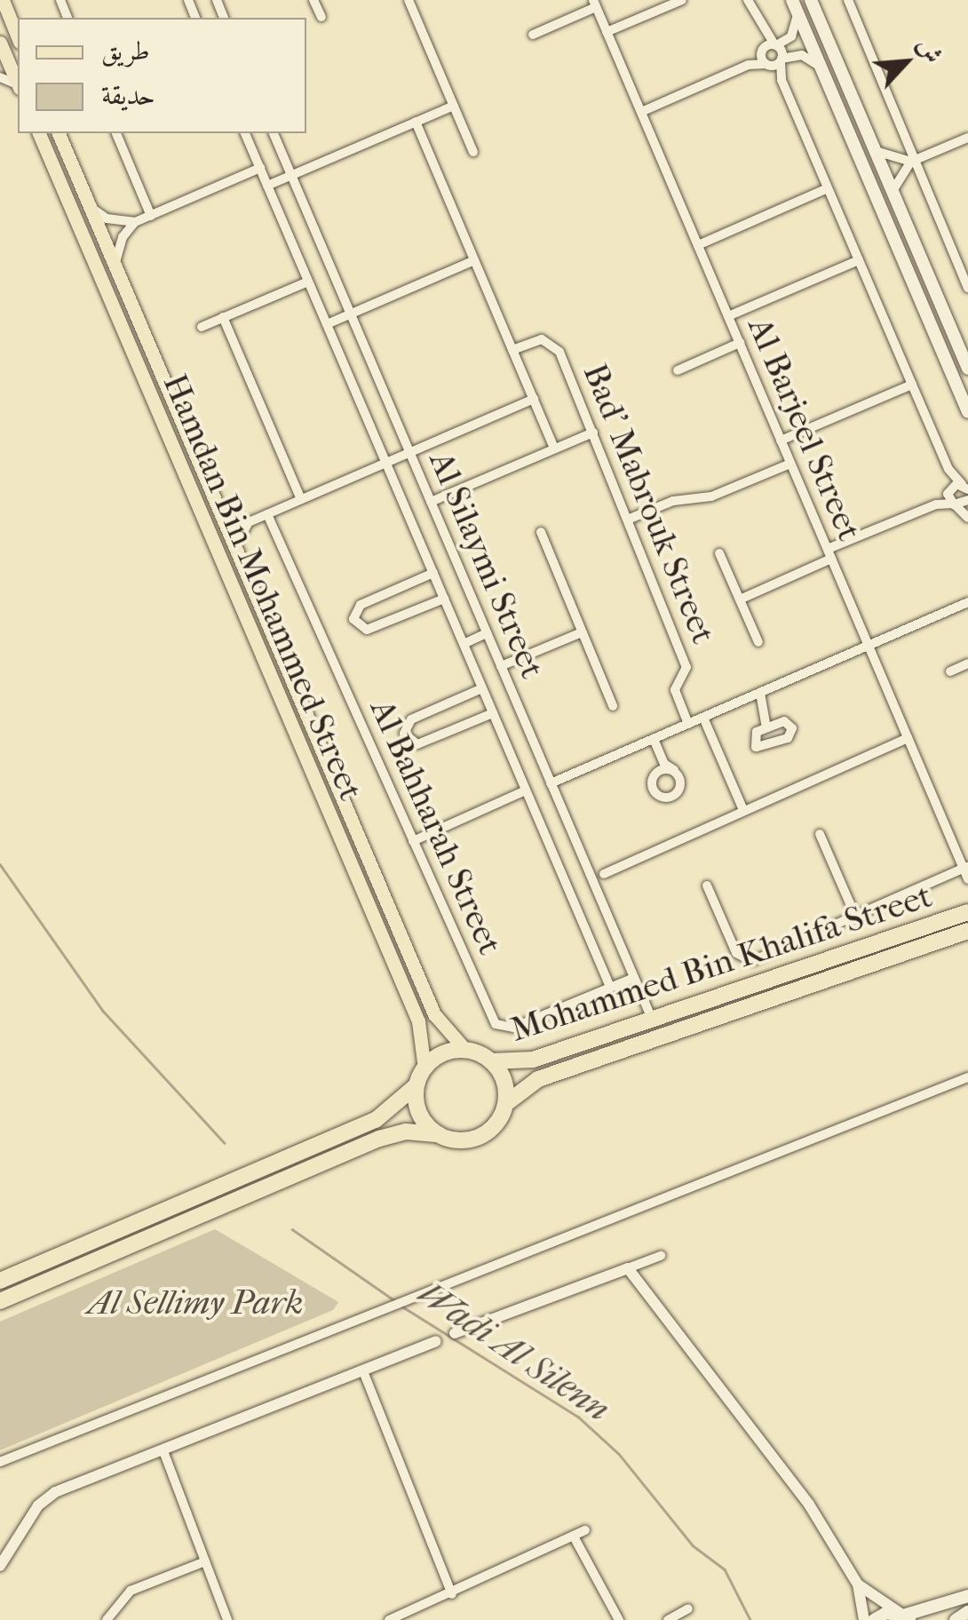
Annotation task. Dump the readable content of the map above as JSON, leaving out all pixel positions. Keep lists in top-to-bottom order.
{
  "streets": {
    "highway": ["Mohammed Bin Khalifa Street"],
    "main road": ["Hamdan Bin Mohammed Street"],
    "street": [
      "Al Barjeel Street",
      "Bad' Mabrouk Street",
      "Al Silaymi Street",
      "Al Bahharah Street"
    ]
  },
  "crossings": [
    ["Al Silaymi Street", "Al Bahharah Street"],
    ["Al Silaymi Street", "Mohammed Bin Khalifa Street"],
    ["Hamdan Bin Mohammed Street", "Mohammed Bin Khalifa Street"]
  ],
  "water": ["Wadi Al Silenn"],
  "parks": ["Al Sellimy Park"],
  "legend": ["طريق", "حديقة"],
  "north": "top right"
}
